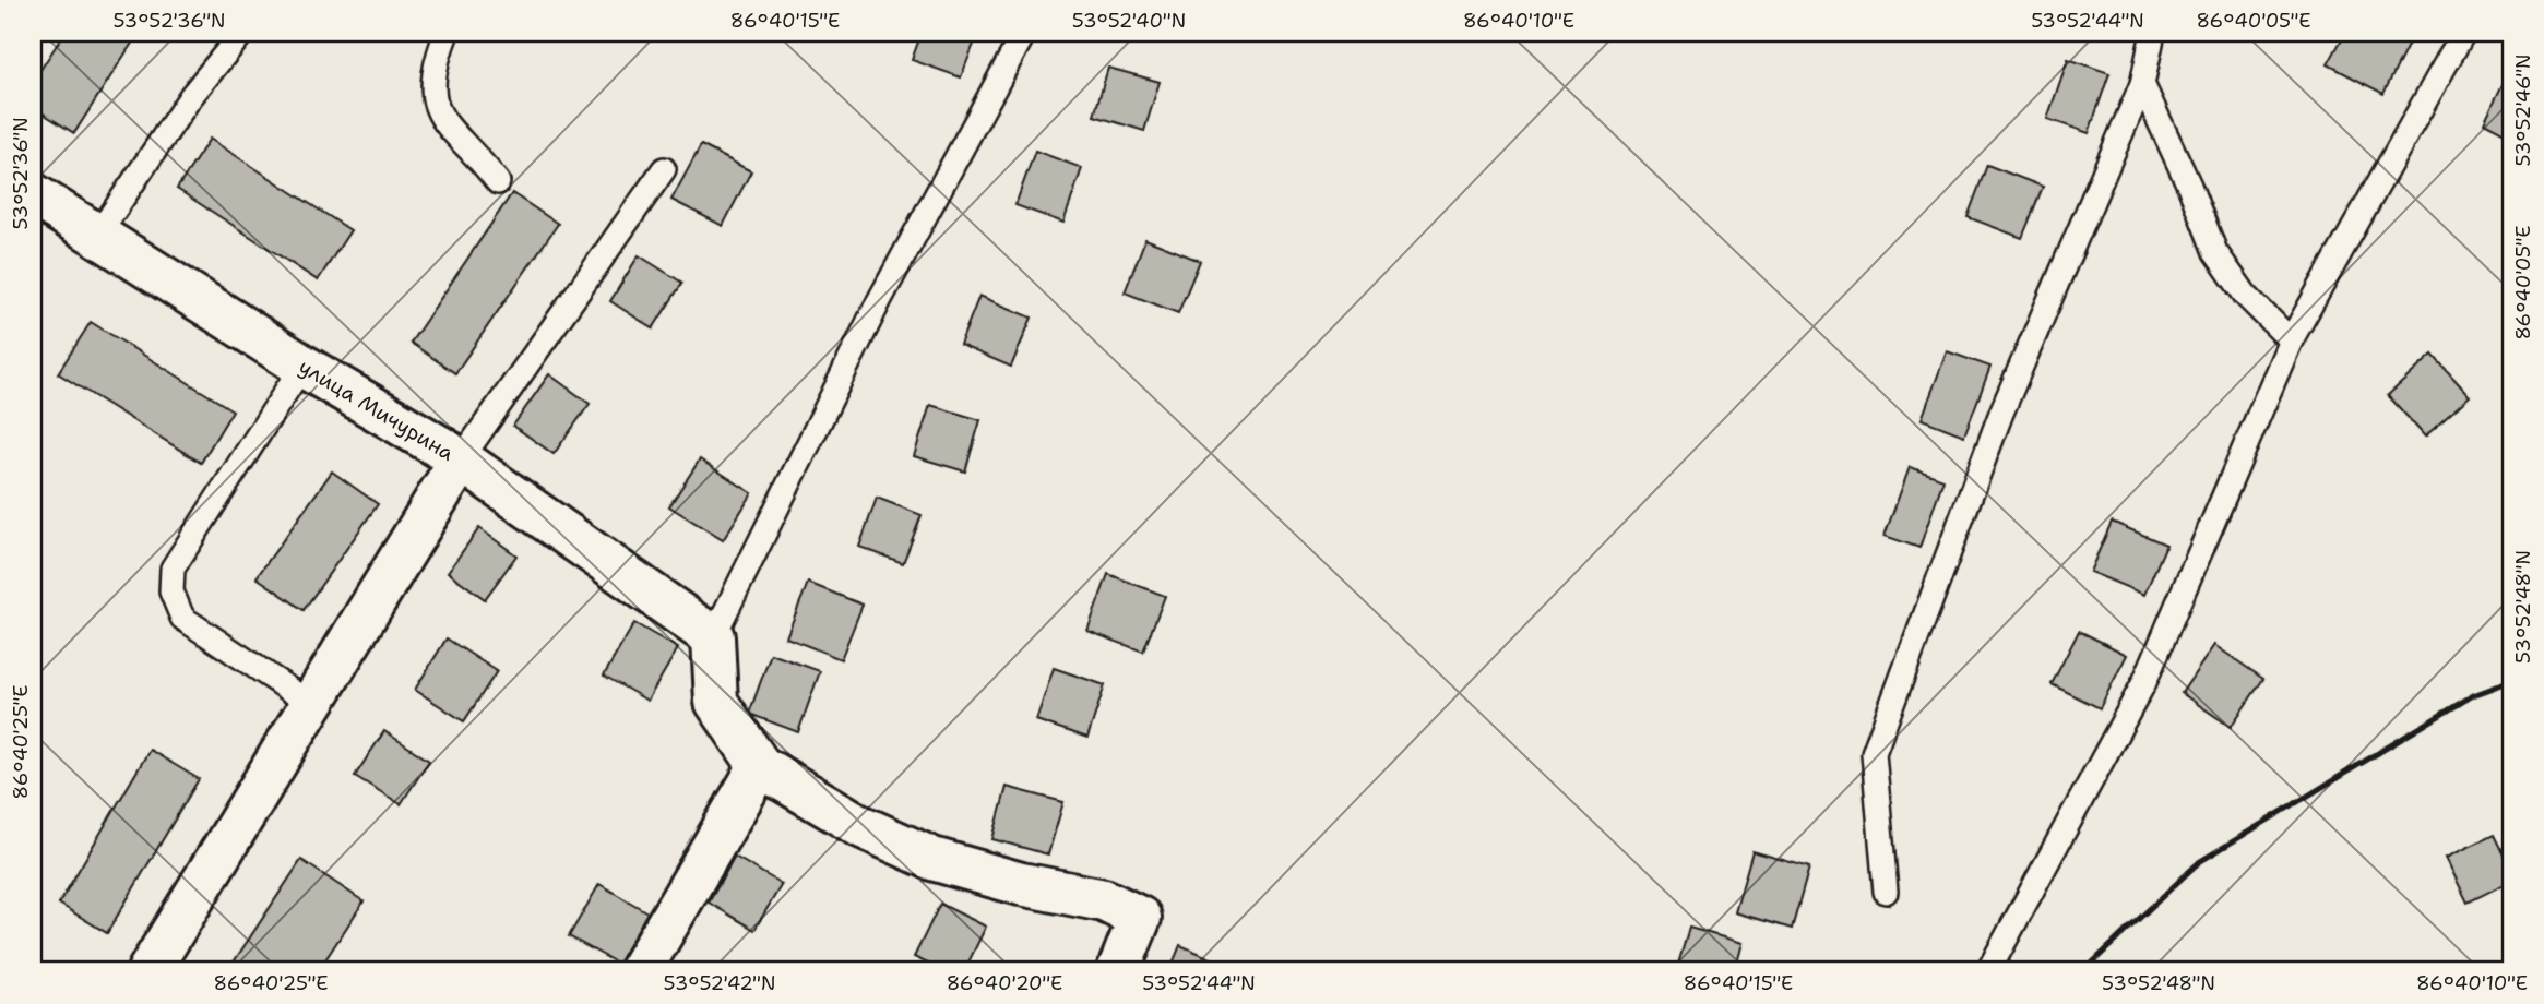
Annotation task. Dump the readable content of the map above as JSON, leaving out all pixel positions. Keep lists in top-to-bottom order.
{
  "streets": {
    "street": ["улица Мичурина"]
  },
  "coordinates": [
    "53°52'36\"N",
    "86°40'15\"E",
    "53°52'40\"N",
    "86°40'10\"E",
    "53°52'44\"N",
    "86°40'05\"E",
    "53°52'46\"N",
    "53°52'48\"N",
    "86°40'25\"E",
    "53°52'42\"N",
    "86°40'20\"E"
  ]
}
